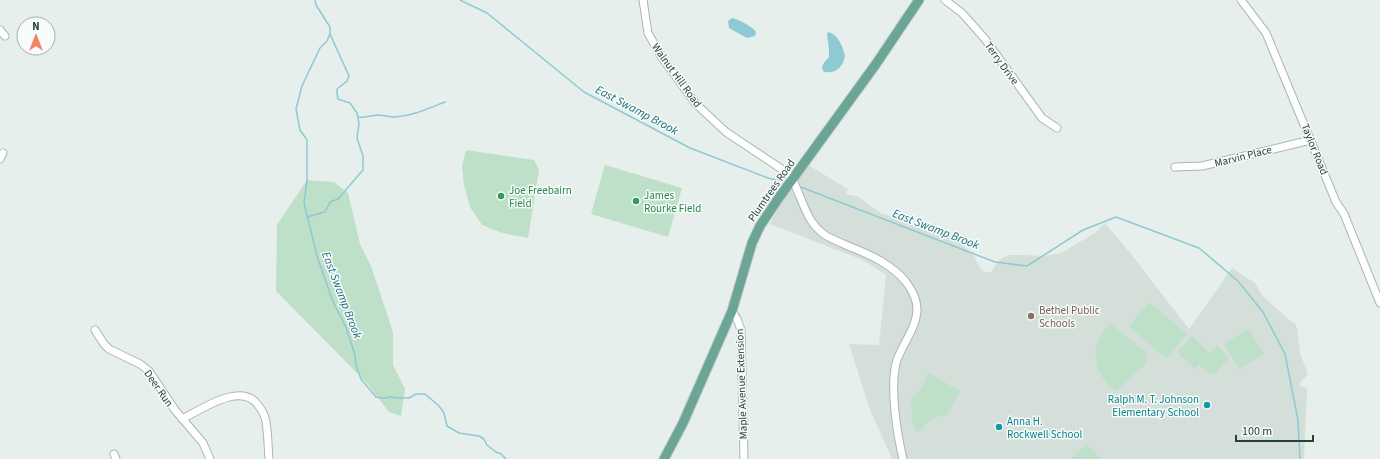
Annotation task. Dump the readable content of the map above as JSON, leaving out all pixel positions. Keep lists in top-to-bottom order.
{
  "streets": {
    "main road": ["Plumtrees Road"],
    "street": [
      "Terry Drive",
      "Walnut Hill Road",
      "Taylor Road",
      "Marvin Place",
      "Maple Avenue Extension",
      "Deer Run"
    ]
  },
  "crossings": [
    ["Walnut Hill Road", "Plumtrees Road"],
    ["Taylor Road", "Marvin Place"],
    ["Plumtrees Road", "Maple Avenue Extension"]
  ],
  "water": ["East Swamp Brook"],
  "places": [
    "Joe Freebairn Field",
    "James Rourke Field",
    "Bethel Public Schools",
    "Ralph M. T. Johnson Elementary School",
    "Anna H. Rockwell School"
  ],
  "scale_bar": "100 m",
  "north": "top"
}
